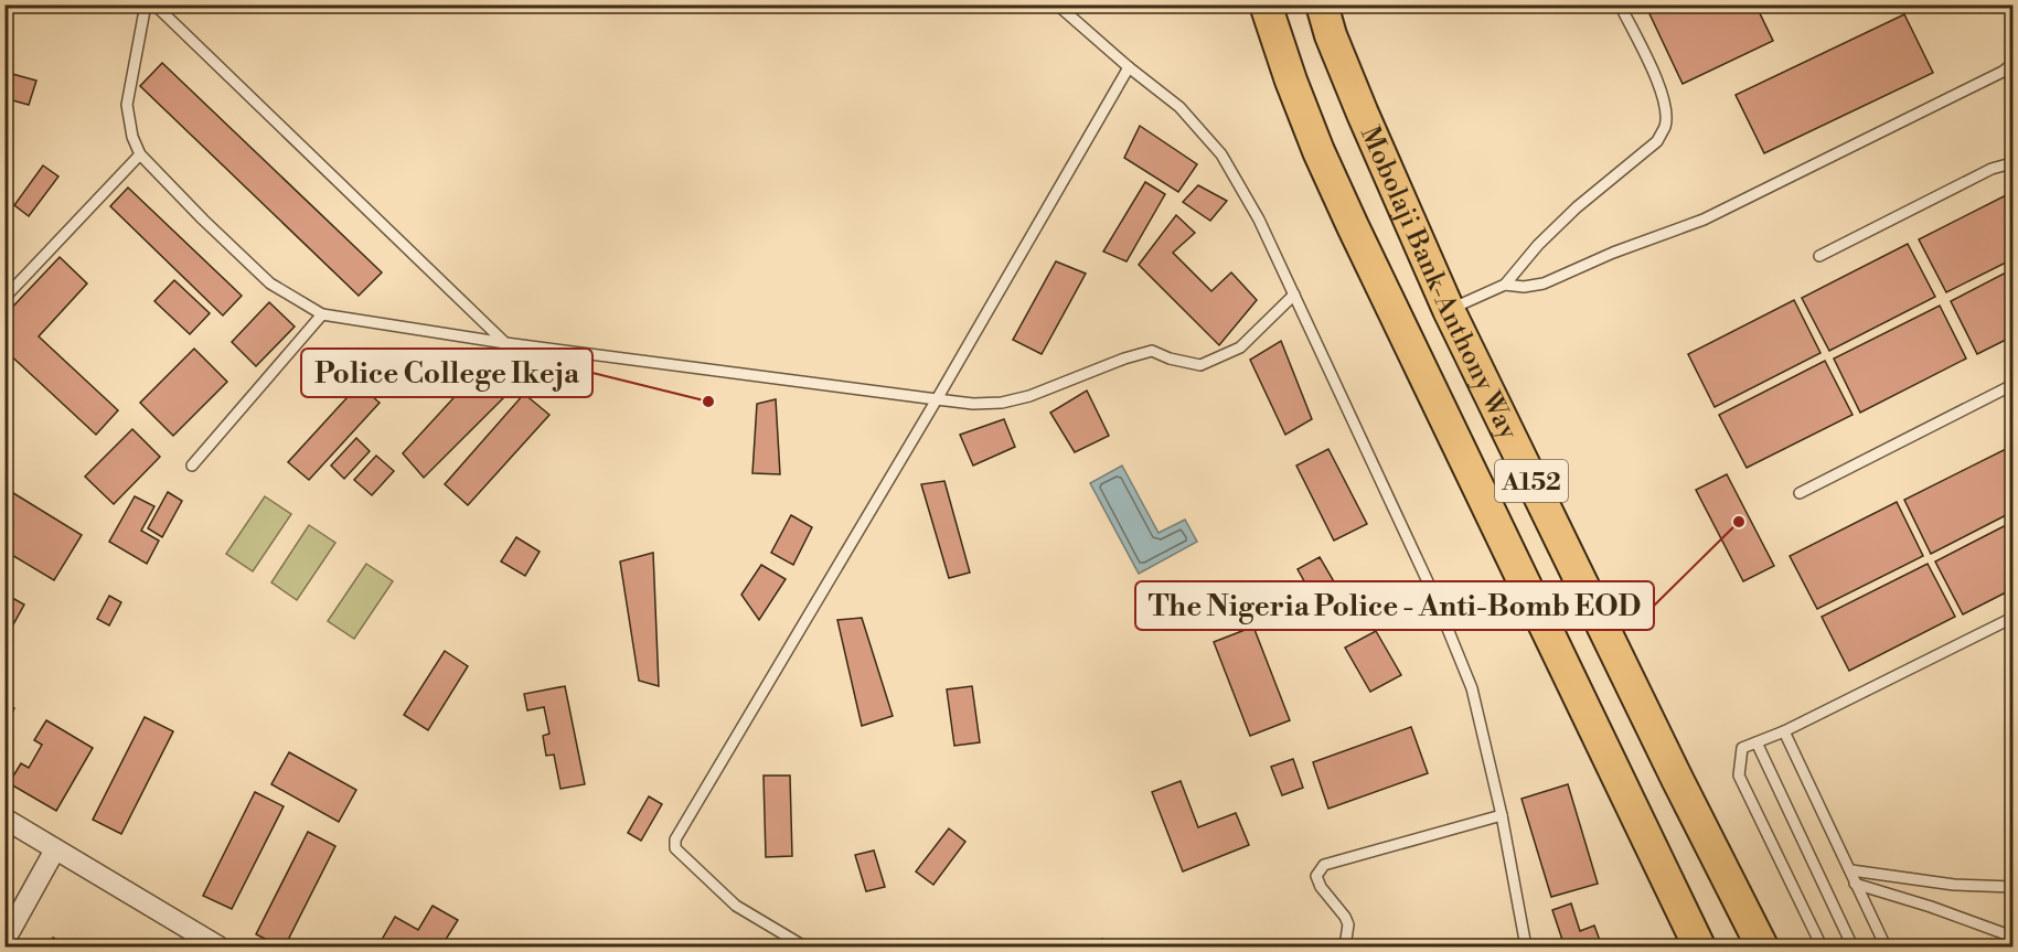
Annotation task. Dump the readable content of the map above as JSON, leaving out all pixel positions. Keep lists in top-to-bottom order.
{
  "streets": {
    "main road": ["Mobolaji Bank-Anthony Way", "A152"]
  },
  "places": ["Police College Ikeja", "The Nigeria Police - Anti-Bomb EOD"]
}
